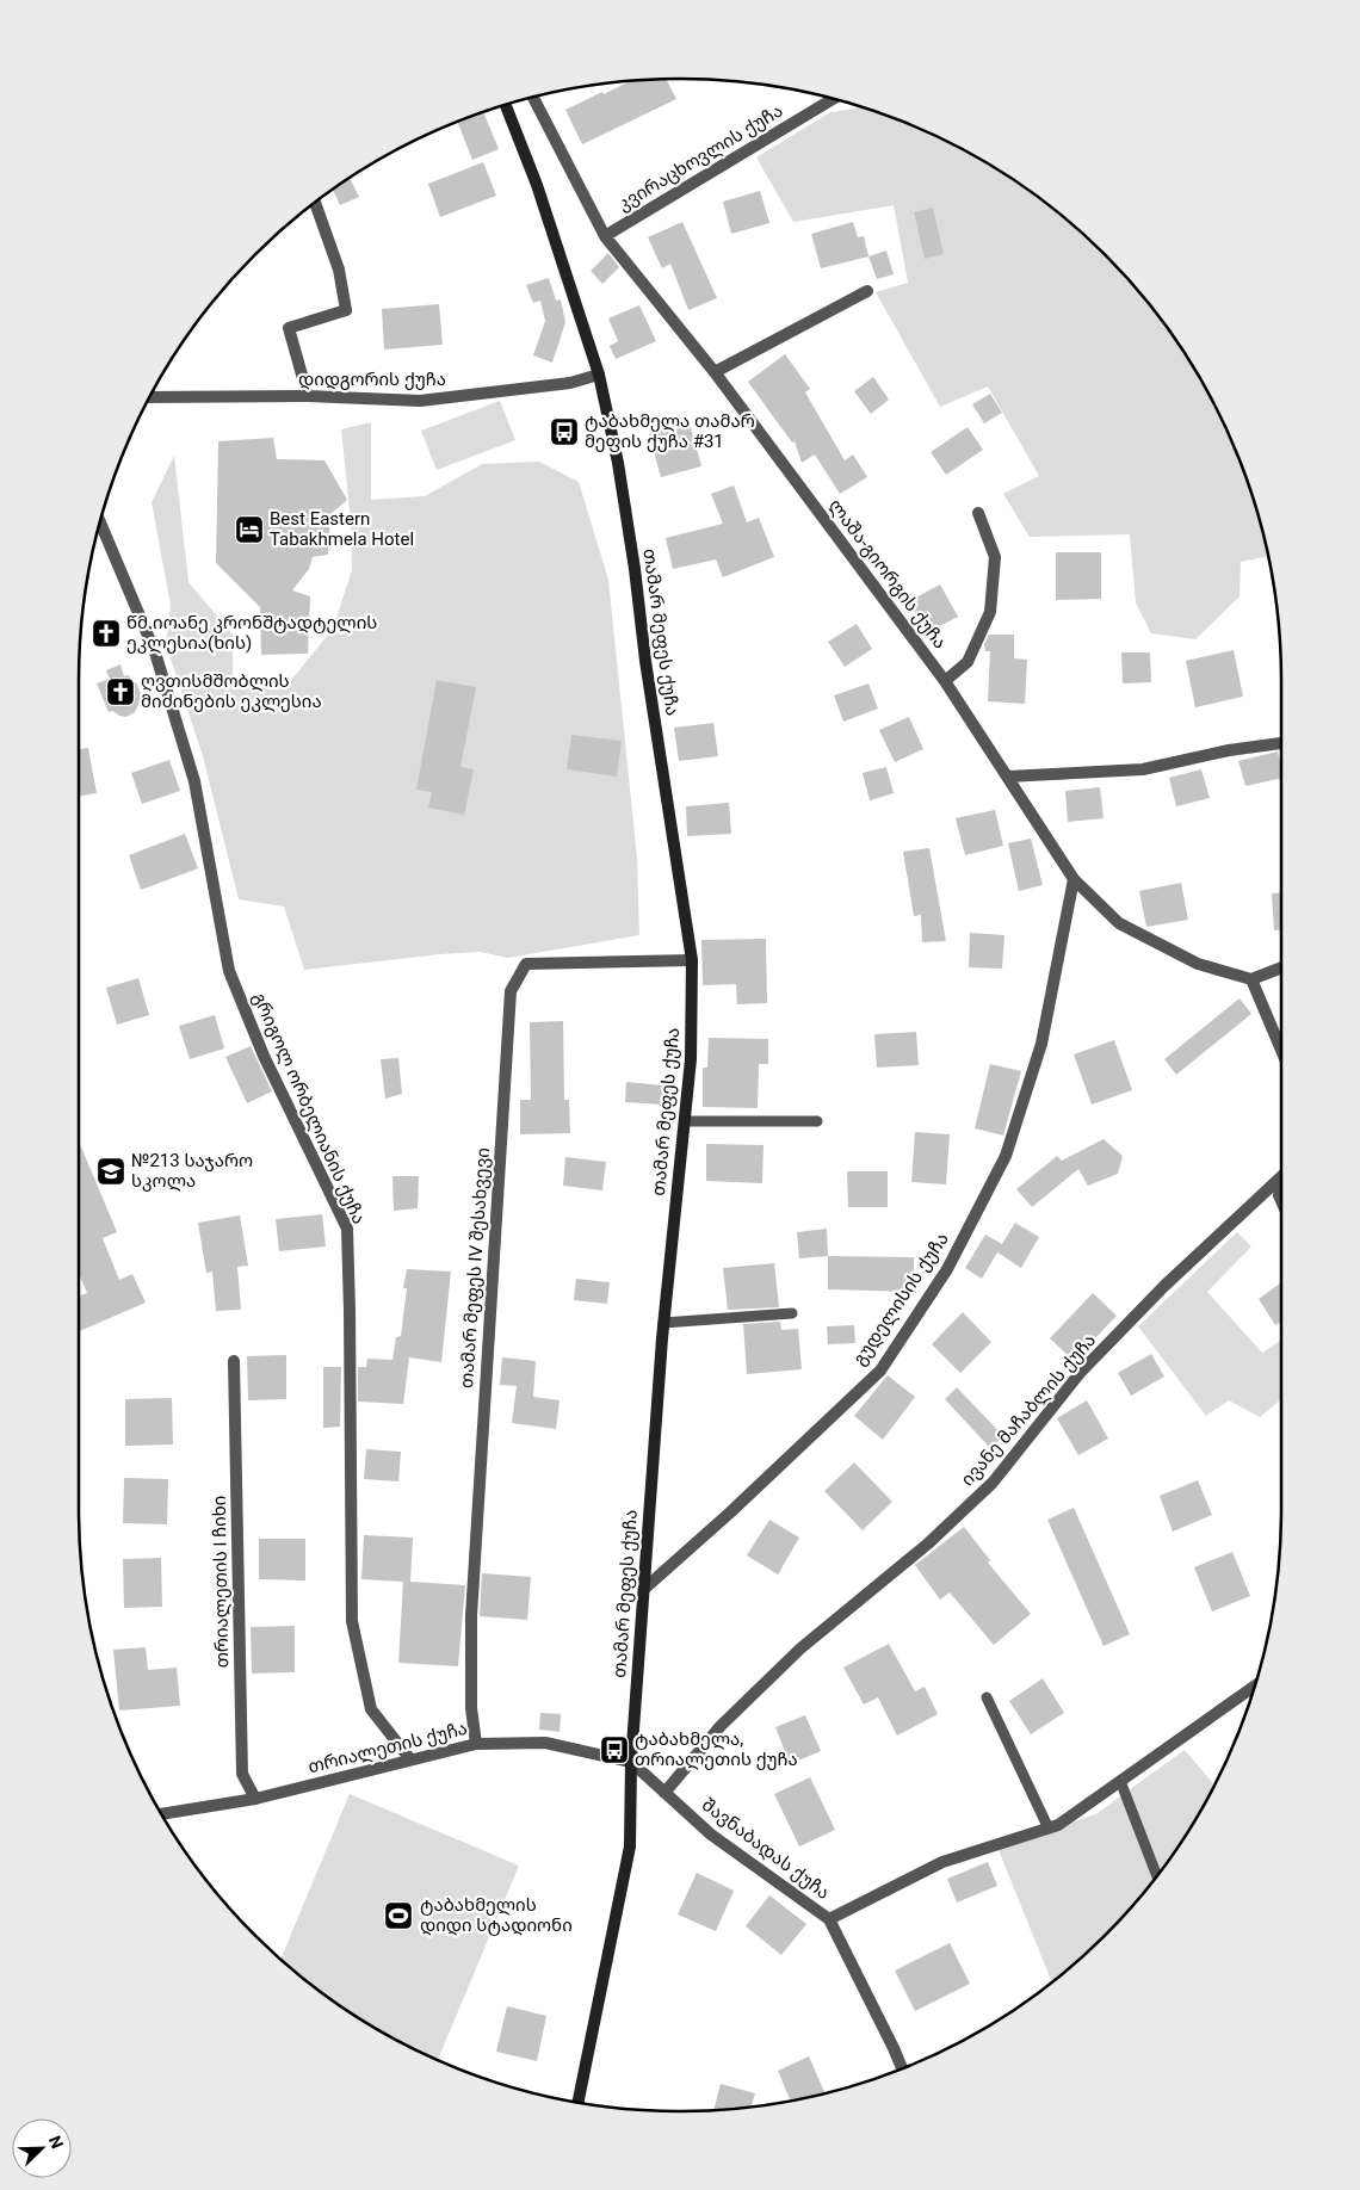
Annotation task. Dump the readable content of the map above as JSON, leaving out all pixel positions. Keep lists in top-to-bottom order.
{
  "streets": {
    "street": [
      "კვირაცხოვლის ქუჩა",
      "დიდგორის ქუჩა",
      "ლაშა-გიორგის ქუჩა",
      "თამარ მეფეს ქუჩა",
      "გრიგოლ ორბელიანის ქუჩა",
      "თამარ მეფეს IV შესახვევი",
      "გუდელისის ქუჩა",
      "ივანე მაჩაბლის ქუჩა",
      "თრიალეთის I ჩიხი",
      "თრიალეთის ქუჩა",
      "შავნაბადას ქუჩა"
    ]
  },
  "crossings": [
    ["კვირაცხოვლის ქუჩა", "ლაშა-გიორგის ქუჩა"],
    ["დიდგორის ქუჩა", "თამარ მეფეს ქუჩა"],
    ["ლაშა-გიორგის ქუჩა", "გუდელისის ქუჩა"],
    ["თამარ მეფეს ქუჩა", "თამარ მეფეს IV შესახვევი"],
    ["თამარ მეფეს ქუჩა", "გუდელისის ქუჩა"],
    ["თამარ მეფეს ქუჩა", "თრიალეთის ქუჩა"],
    ["თამარ მეფეს ქუჩა", "შავნაბადას ქუჩა"],
    ["გრიგოლ ორბელიანის ქუჩა", "თრიალეთის ქუჩა"],
    ["თამარ მეფეს IV შესახვევი", "თრიალეთის ქუჩა"],
    ["ივანე მაჩაბლის ქუჩა", "შავნაბადას ქუჩა"],
    ["თრიალეთის I ჩიხი", "თრიალეთის ქუჩა"],
    ["თრიალეთის ქუჩა", "შავნაბადას ქუჩა"]
  ],
  "places": {
    "bus stop": ["ტაბახმელა თამარ მეფის ქუჩა #31", "ტაბახმელა, თრიალეთის ქუჩა"],
    "hotel": ["Best Eastern Tabakhmela Hotel"],
    "church": ["წმ.იოანე კრონშტადტელის ეკლესია(ხის)", "ღვთისმშობლის მიძინების ეკლესია"],
    "school or university": ["№213 საჯარო სკოლა"],
    "sports": ["ტაბახმელის დიდი სტადიონი"]
  },
  "north": "top right"
}
